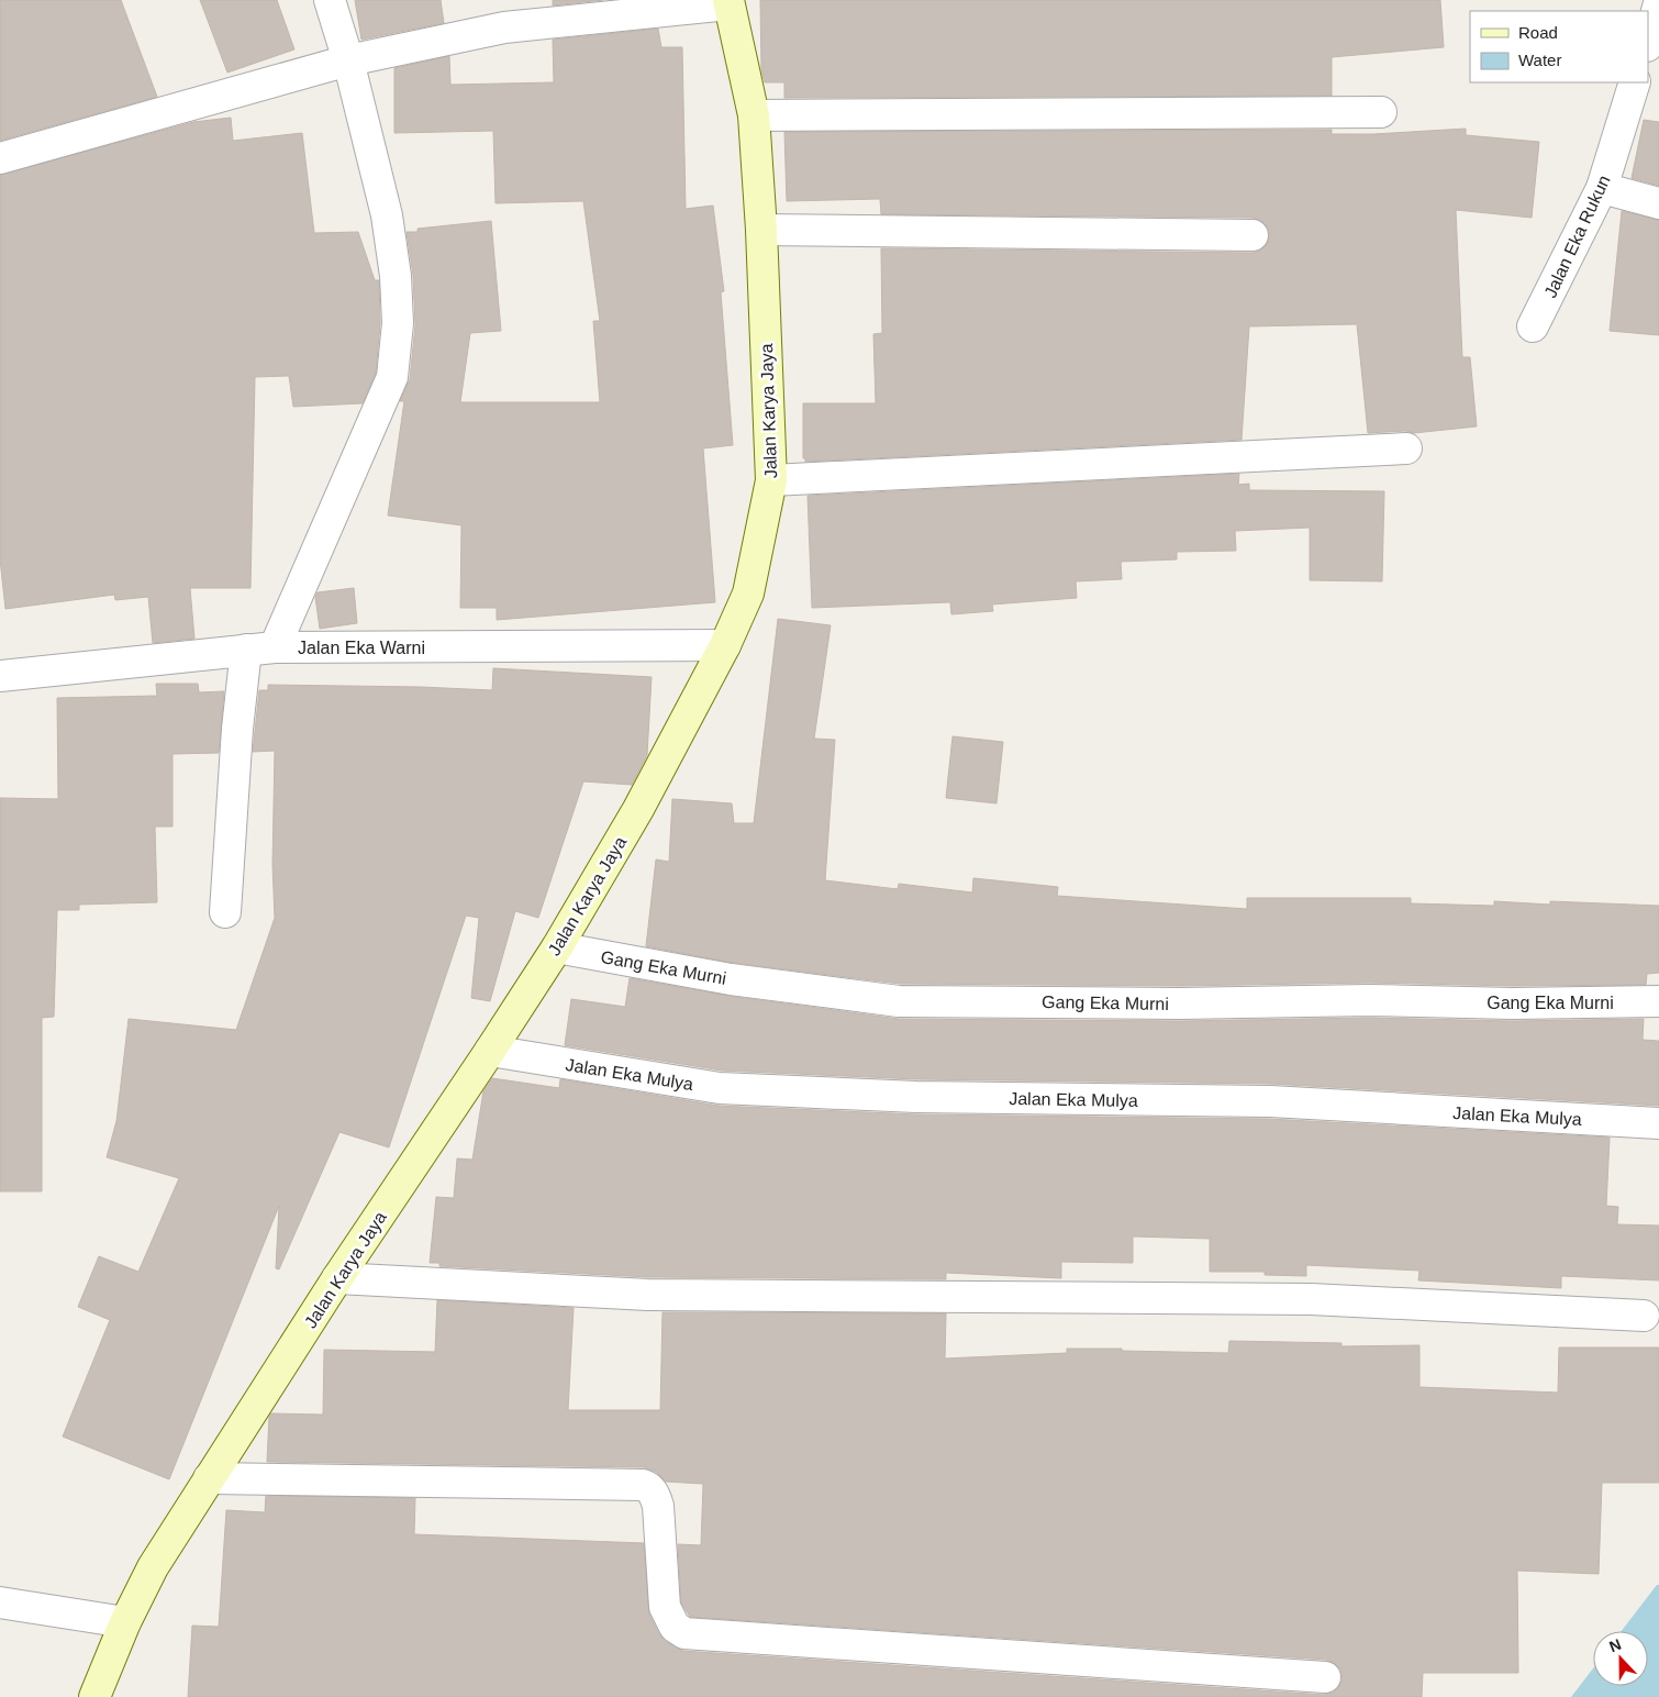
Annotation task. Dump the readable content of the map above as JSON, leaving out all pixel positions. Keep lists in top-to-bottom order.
{
  "streets": {
    "main road": ["Jalan Karya Jaya"],
    "street": [
      "Jalan Eka Rukun",
      "Jalan Eka Warni",
      "Gang Eka Murni",
      "Jalan Eka Mulya"
    ]
  },
  "crossings": [
    ["Jalan Karya Jaya", "Jalan Eka Warni"],
    ["Jalan Karya Jaya", "Gang Eka Murni"],
    ["Jalan Karya Jaya", "Jalan Eka Mulya"]
  ],
  "legend": ["Road", "Water"],
  "north": "top"
}
